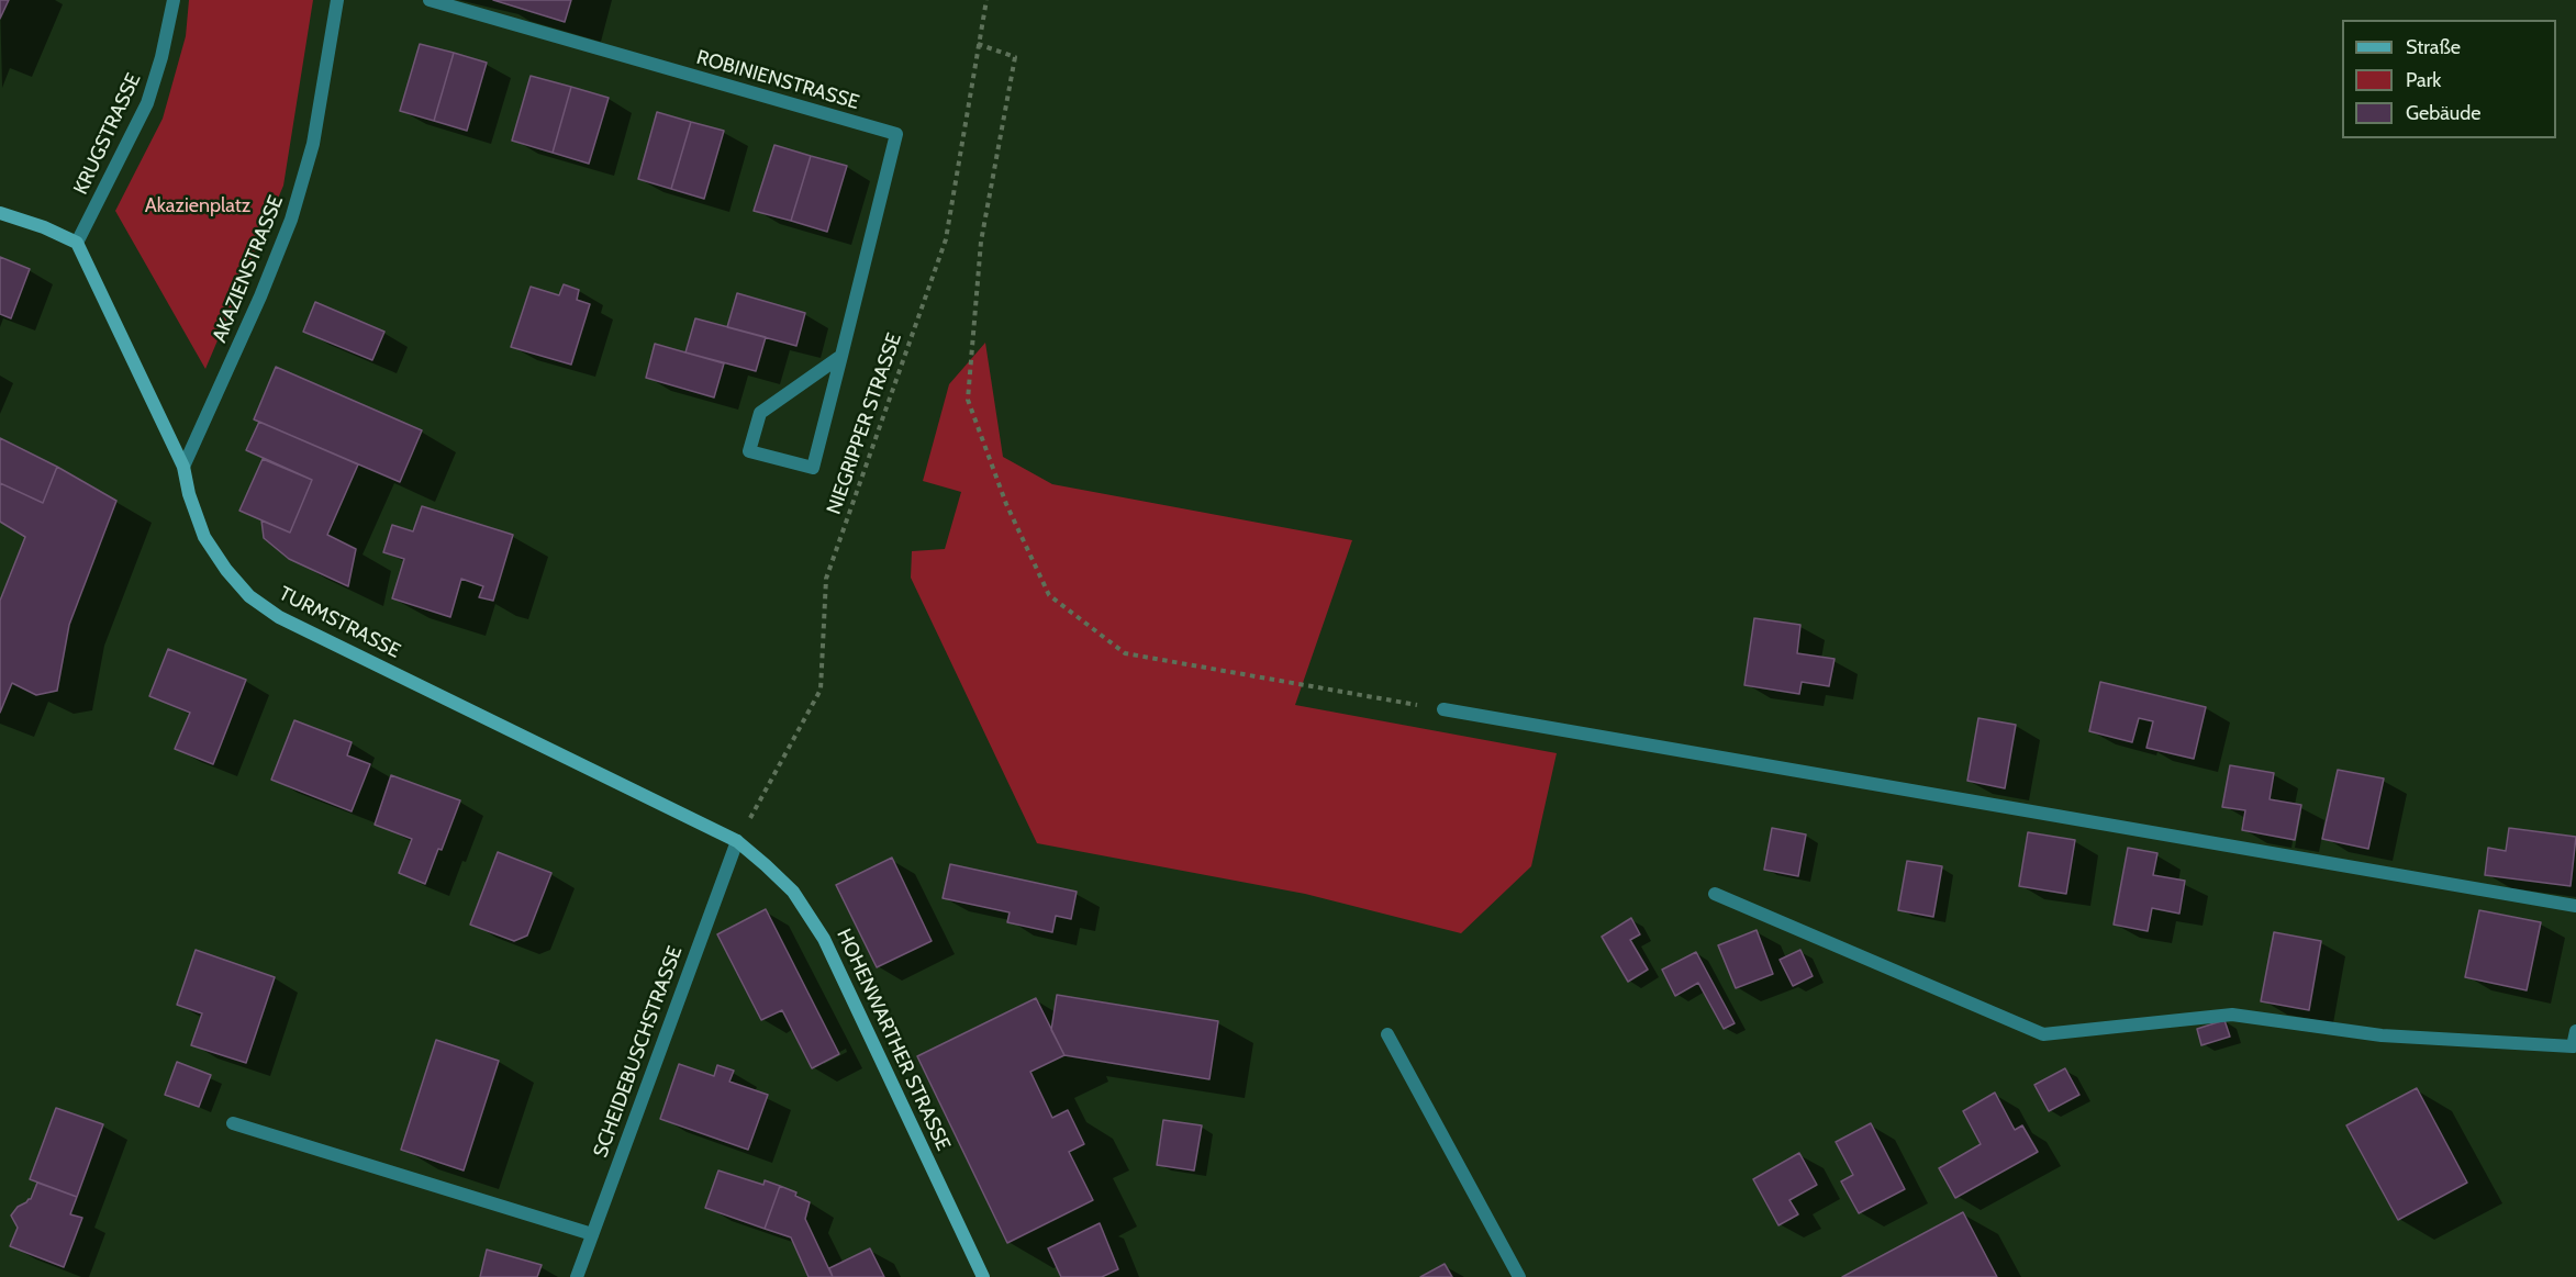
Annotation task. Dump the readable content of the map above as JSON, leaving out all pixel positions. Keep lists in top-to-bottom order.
{
  "streets": {
    "street": [
      "ROBINIENSTRASSE",
      "KRUGSTRASSE",
      "AKAZIENSTRASSE",
      "TURMSTRASSE",
      "HOHENWARTHER STRASSE",
      "SCHEIDEBUSCHSTRASSE"
    ],
    "path": ["NIEGRIPPER STRASSE"]
  },
  "crossings": [
    ["KRUGSTRASSE", "TURMSTRASSE"],
    ["AKAZIENSTRASSE", "TURMSTRASSE"],
    ["NIEGRIPPER STRASSE", "TURMSTRASSE"],
    ["NIEGRIPPER STRASSE", "HOHENWARTHER STRASSE"],
    ["NIEGRIPPER STRASSE", "SCHEIDEBUSCHSTRASSE"],
    ["TURMSTRASSE", "HOHENWARTHER STRASSE"],
    ["TURMSTRASSE", "SCHEIDEBUSCHSTRASSE"],
    ["HOHENWARTHER STRASSE", "SCHEIDEBUSCHSTRASSE"]
  ],
  "parks": ["Akazienplatz"],
  "legend": ["Straße", "Park", "Gebäude"]
}
